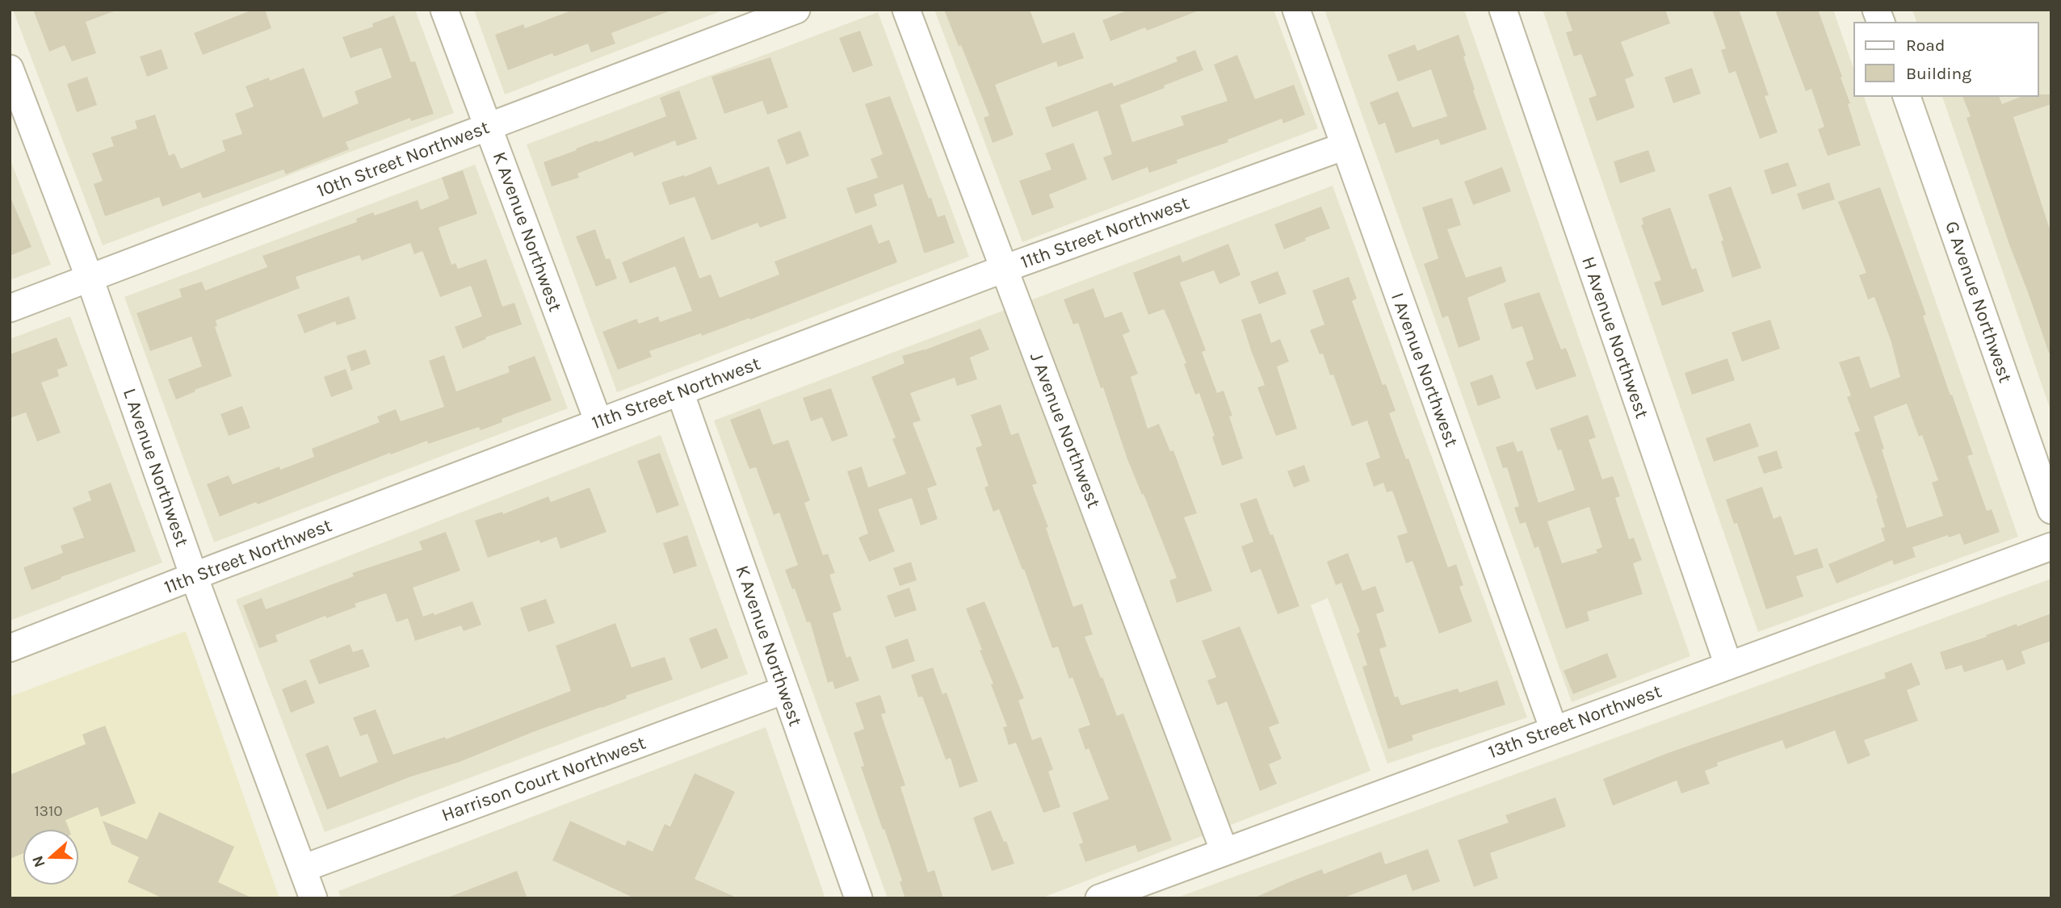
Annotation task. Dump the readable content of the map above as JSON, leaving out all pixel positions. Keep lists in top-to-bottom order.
{
  "streets": {
    "street": [
      "10th Street Northwest",
      "K Avenue Northwest",
      "11th Street Northwest",
      "G Avenue Northwest",
      "H Avenue Northwest",
      "I Avenue Northwest",
      "J Avenue Northwest",
      "L Avenue Northwest",
      "13th Street Northwest",
      "Harrison Court Northwest"
    ]
  },
  "crossings": [
    ["10th Street Northwest", "K Avenue Northwest"],
    ["10th Street Northwest", "L Avenue Northwest"],
    ["K Avenue Northwest", "11th Street Northwest"],
    ["K Avenue Northwest", "Harrison Court Northwest"],
    ["11th Street Northwest", "I Avenue Northwest"],
    ["11th Street Northwest", "J Avenue Northwest"],
    ["11th Street Northwest", "L Avenue Northwest"],
    ["H Avenue Northwest", "13th Street Northwest"],
    ["I Avenue Northwest", "13th Street Northwest"],
    ["J Avenue Northwest", "13th Street Northwest"],
    ["L Avenue Northwest", "Harrison Court Northwest"]
  ],
  "house_numbers": ["1310"],
  "legend": ["Road", "Building"],
  "north": "left"
}
